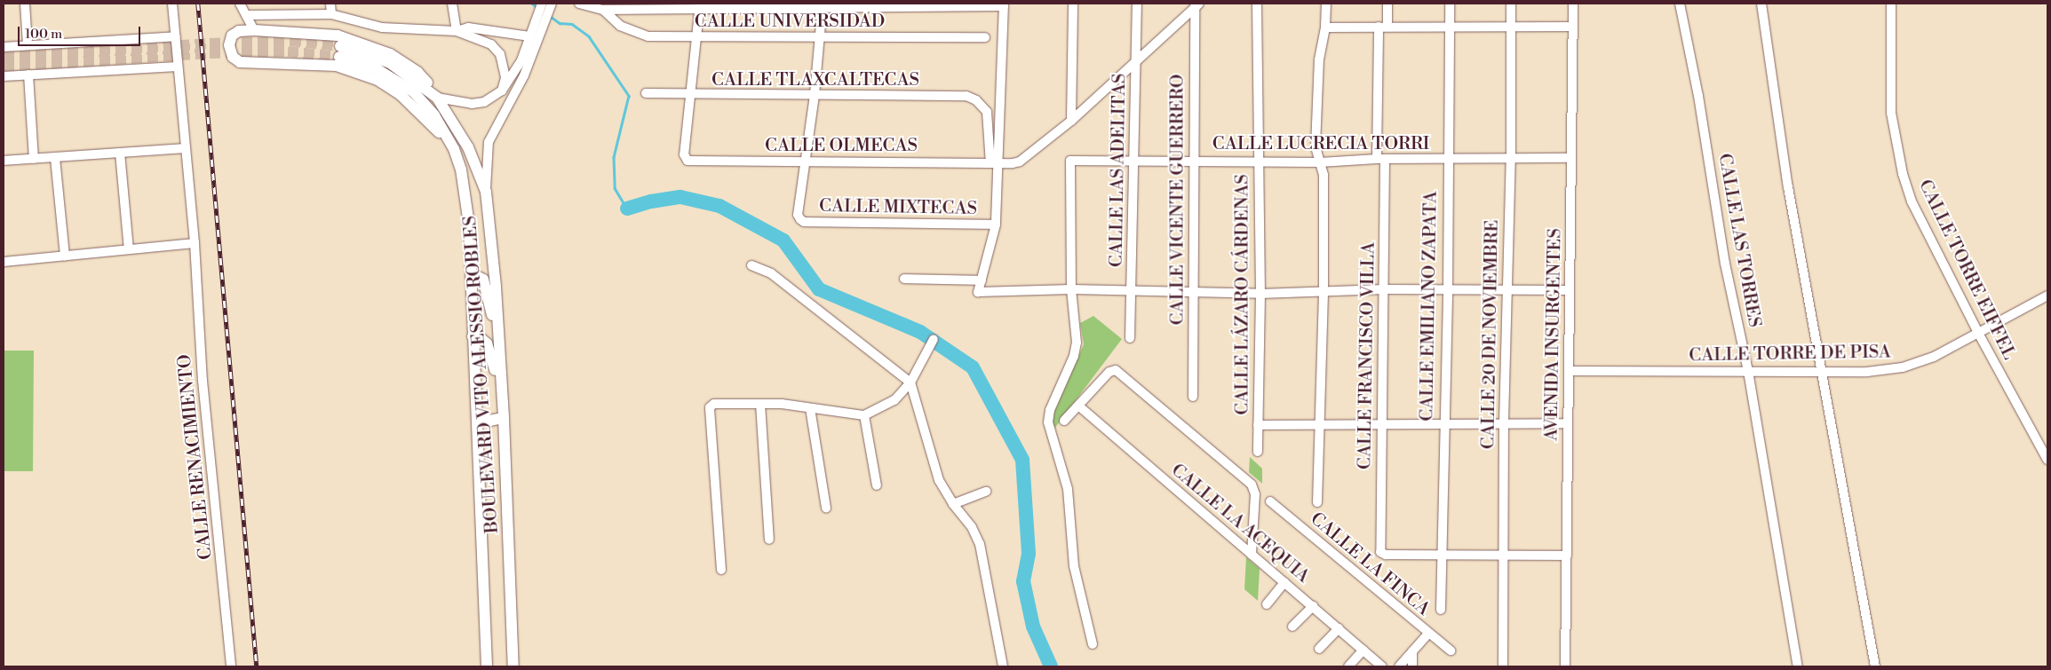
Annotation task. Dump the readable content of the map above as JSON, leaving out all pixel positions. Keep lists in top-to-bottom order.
{
  "streets": {
    "main road": ["BOULEVARD VITO ALESSIO ROBLES"],
    "street": [
      "CALLE UNIVERSIDAD",
      "CALLE TLAXCALTECAS",
      "CALLE LUCRECIA TORRI",
      "CALLE OLMECAS",
      "CALLE LAS ADELITAS",
      "CALLE VICENTE GUERRERO",
      "CALLE MIXTECAS",
      "CALLE LAS TORRES",
      "CALLE TORRE EIFFEL",
      "CALLE LÁZARO CÁRDENAS",
      "CALLE EMILIANO ZAPATA",
      "CALLE 20 DE NOVIEMBRE",
      "AVENIDA INSURGENTES",
      "CALLE TORRE DE PISA",
      "CALLE FRANCISCO VILLA",
      "CALLE RENACIMIENTO",
      "CALLE LA ACEQUIA",
      "CALLE LA FINCA"
    ]
  },
  "crossings": [
    ["CALLE TLAXCALTECAS", "CALLE OLMECAS"],
    ["CALLE LUCRECIA TORRI", "CALLE LAS ADELITAS"],
    ["CALLE LUCRECIA TORRI", "CALLE VICENTE GUERRERO"],
    ["CALLE LUCRECIA TORRI", "CALLE LÁZARO CÁRDENAS"],
    ["CALLE LUCRECIA TORRI", "CALLE EMILIANO ZAPATA"],
    ["CALLE LUCRECIA TORRI", "CALLE 20 DE NOVIEMBRE"],
    ["CALLE LUCRECIA TORRI", "AVENIDA INSURGENTES"],
    ["CALLE LUCRECIA TORRI", "CALLE FRANCISCO VILLA"],
    ["CALLE OLMECAS", "CALLE LAS ADELITAS"],
    ["CALLE OLMECAS", "CALLE VICENTE GUERRERO"],
    ["CALLE OLMECAS", "CALLE MIXTECAS"],
    ["CALLE LAS TORRES", "CALLE TORRE DE PISA"],
    ["CALLE TORRE EIFFEL", "CALLE TORRE DE PISA"],
    ["CALLE EMILIANO ZAPATA", "CALLE FRANCISCO VILLA"],
    ["AVENIDA INSURGENTES", "CALLE TORRE DE PISA"]
  ],
  "scale_bar": "100 m"
}
